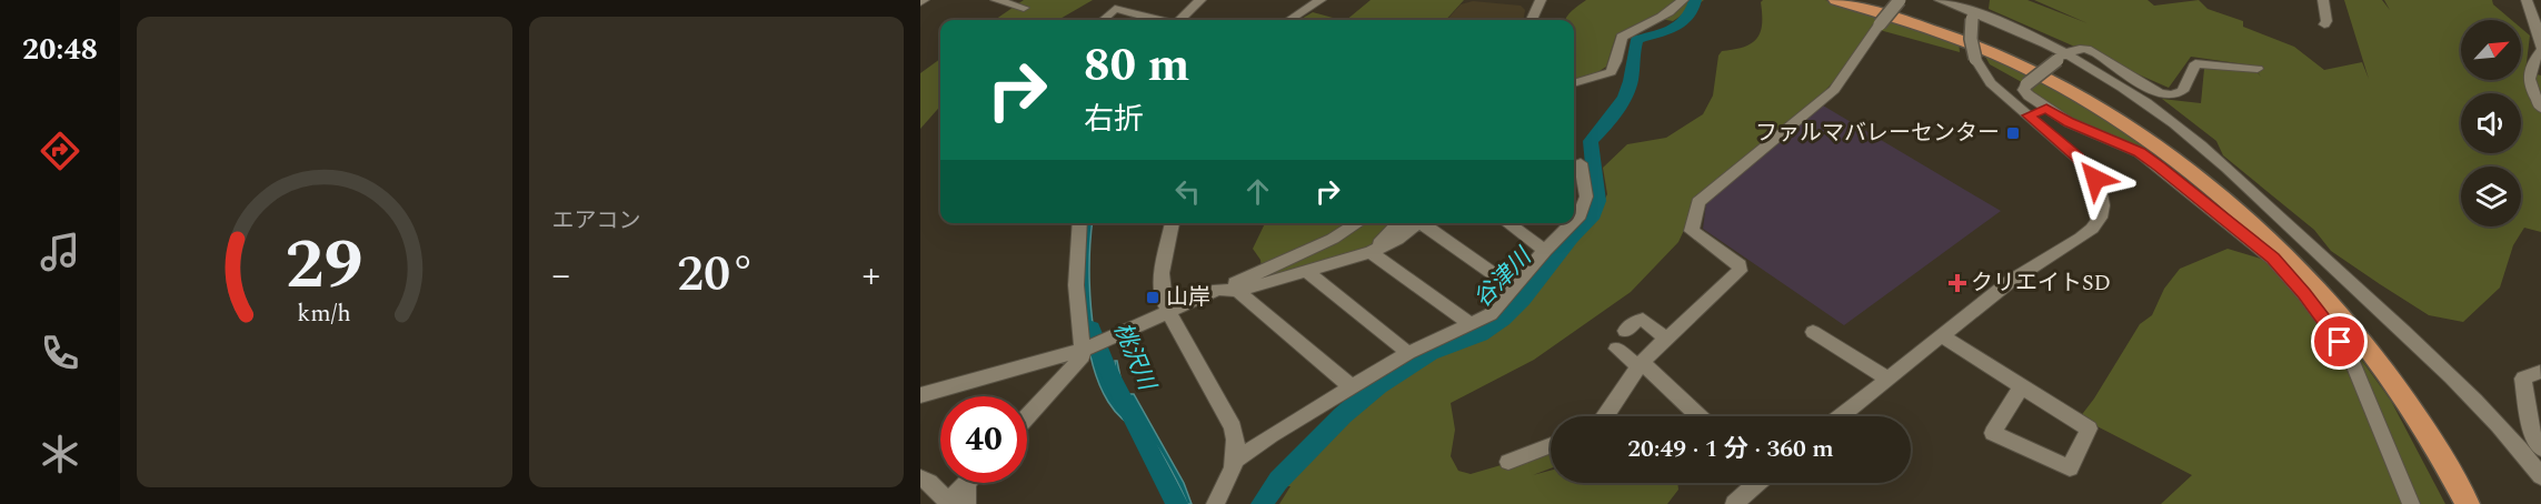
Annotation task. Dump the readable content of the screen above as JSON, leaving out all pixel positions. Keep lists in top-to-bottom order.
{
  "water": ["谷津川", "桃沢川"],
  "places": {
    "transit": ["ファルマバレーセンター", "山岸"],
    "health": ["クリエイトSD"]
  },
  "north": "top right",
  "page": {
    "tabs": "20:48",
    "tile": "エアコン",
    "turn": ["80 m", "右折"],
    "heat": ["−", "20°", "+"],
    "limit": "40",
    "trip": "20:49 · 1 分 · 360 m",
    "gauge": ["29", "km/h"]
  }
}
